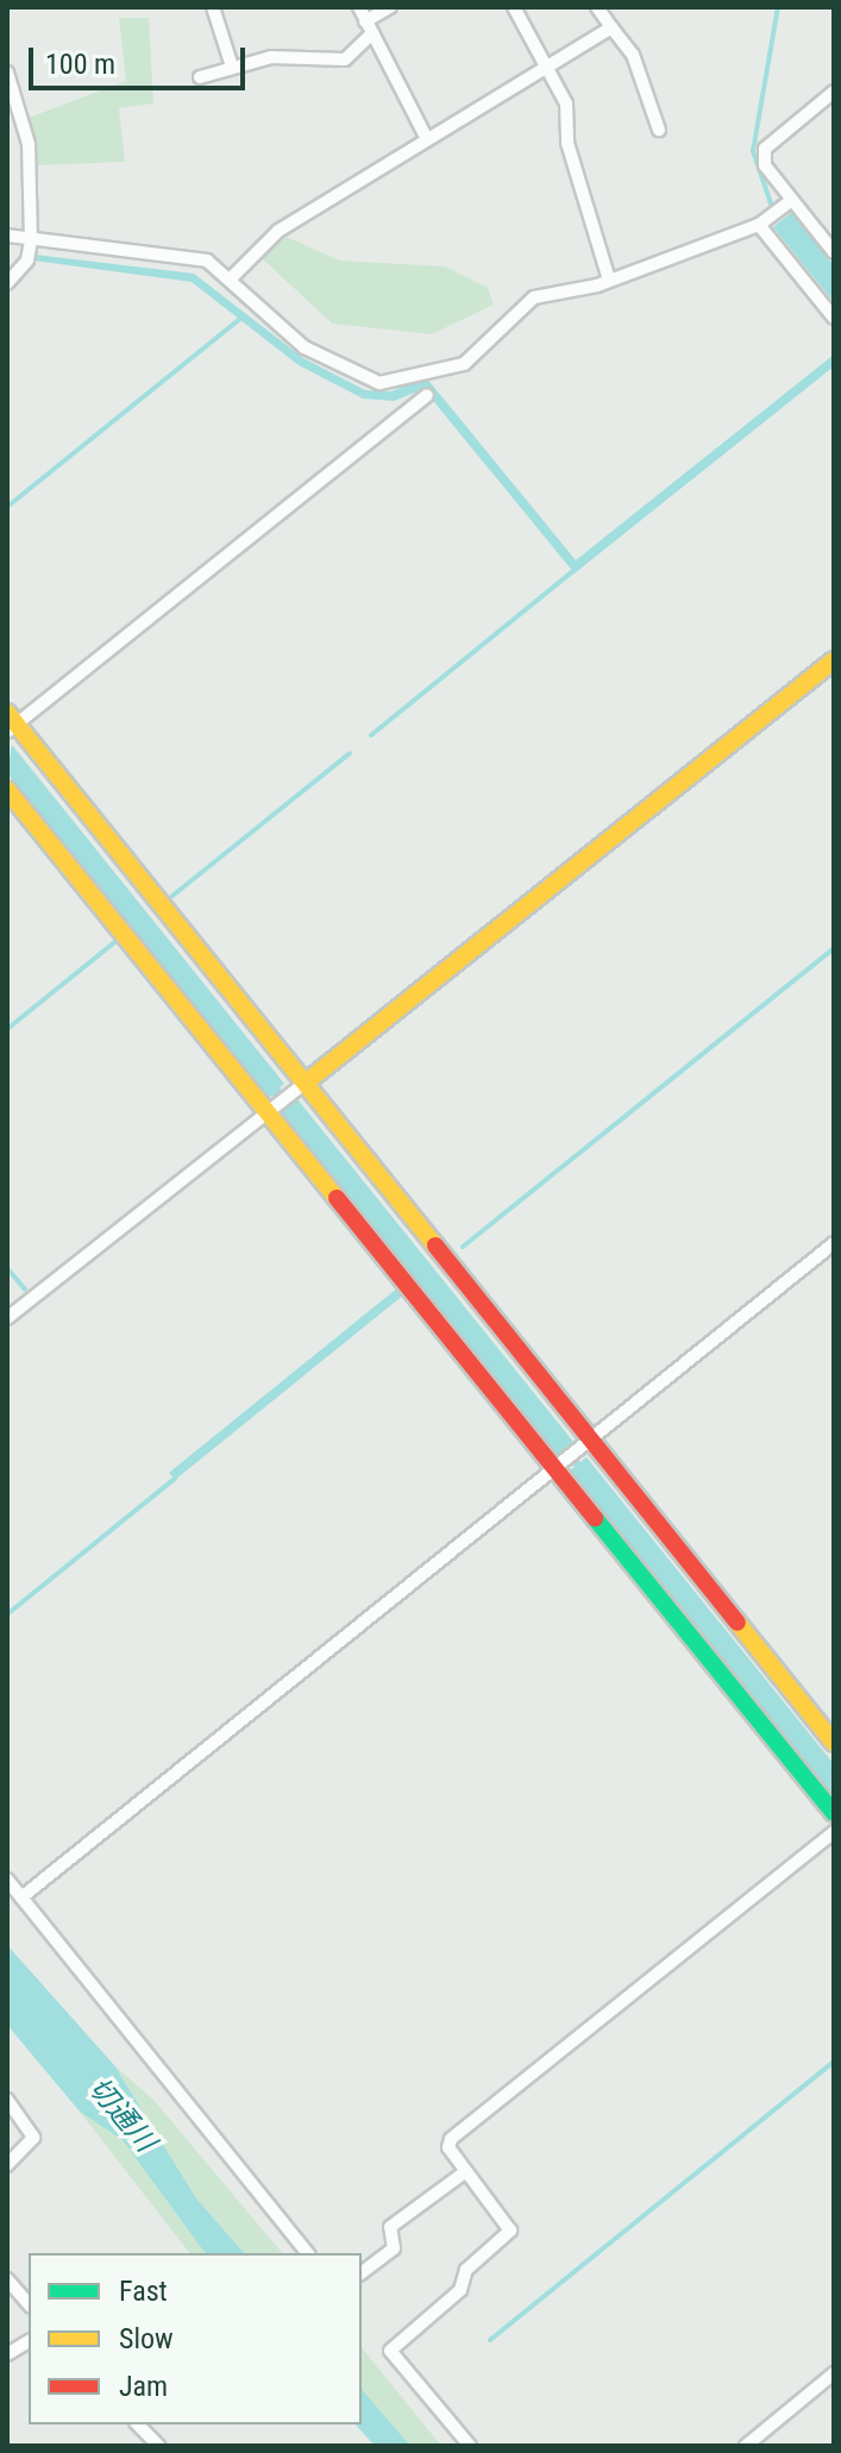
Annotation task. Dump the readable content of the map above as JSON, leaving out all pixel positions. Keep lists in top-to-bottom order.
{
  "water": ["切通川"],
  "legend": ["Fast", "Slow", "Jam"],
  "scale_bar": "100 m"
}
